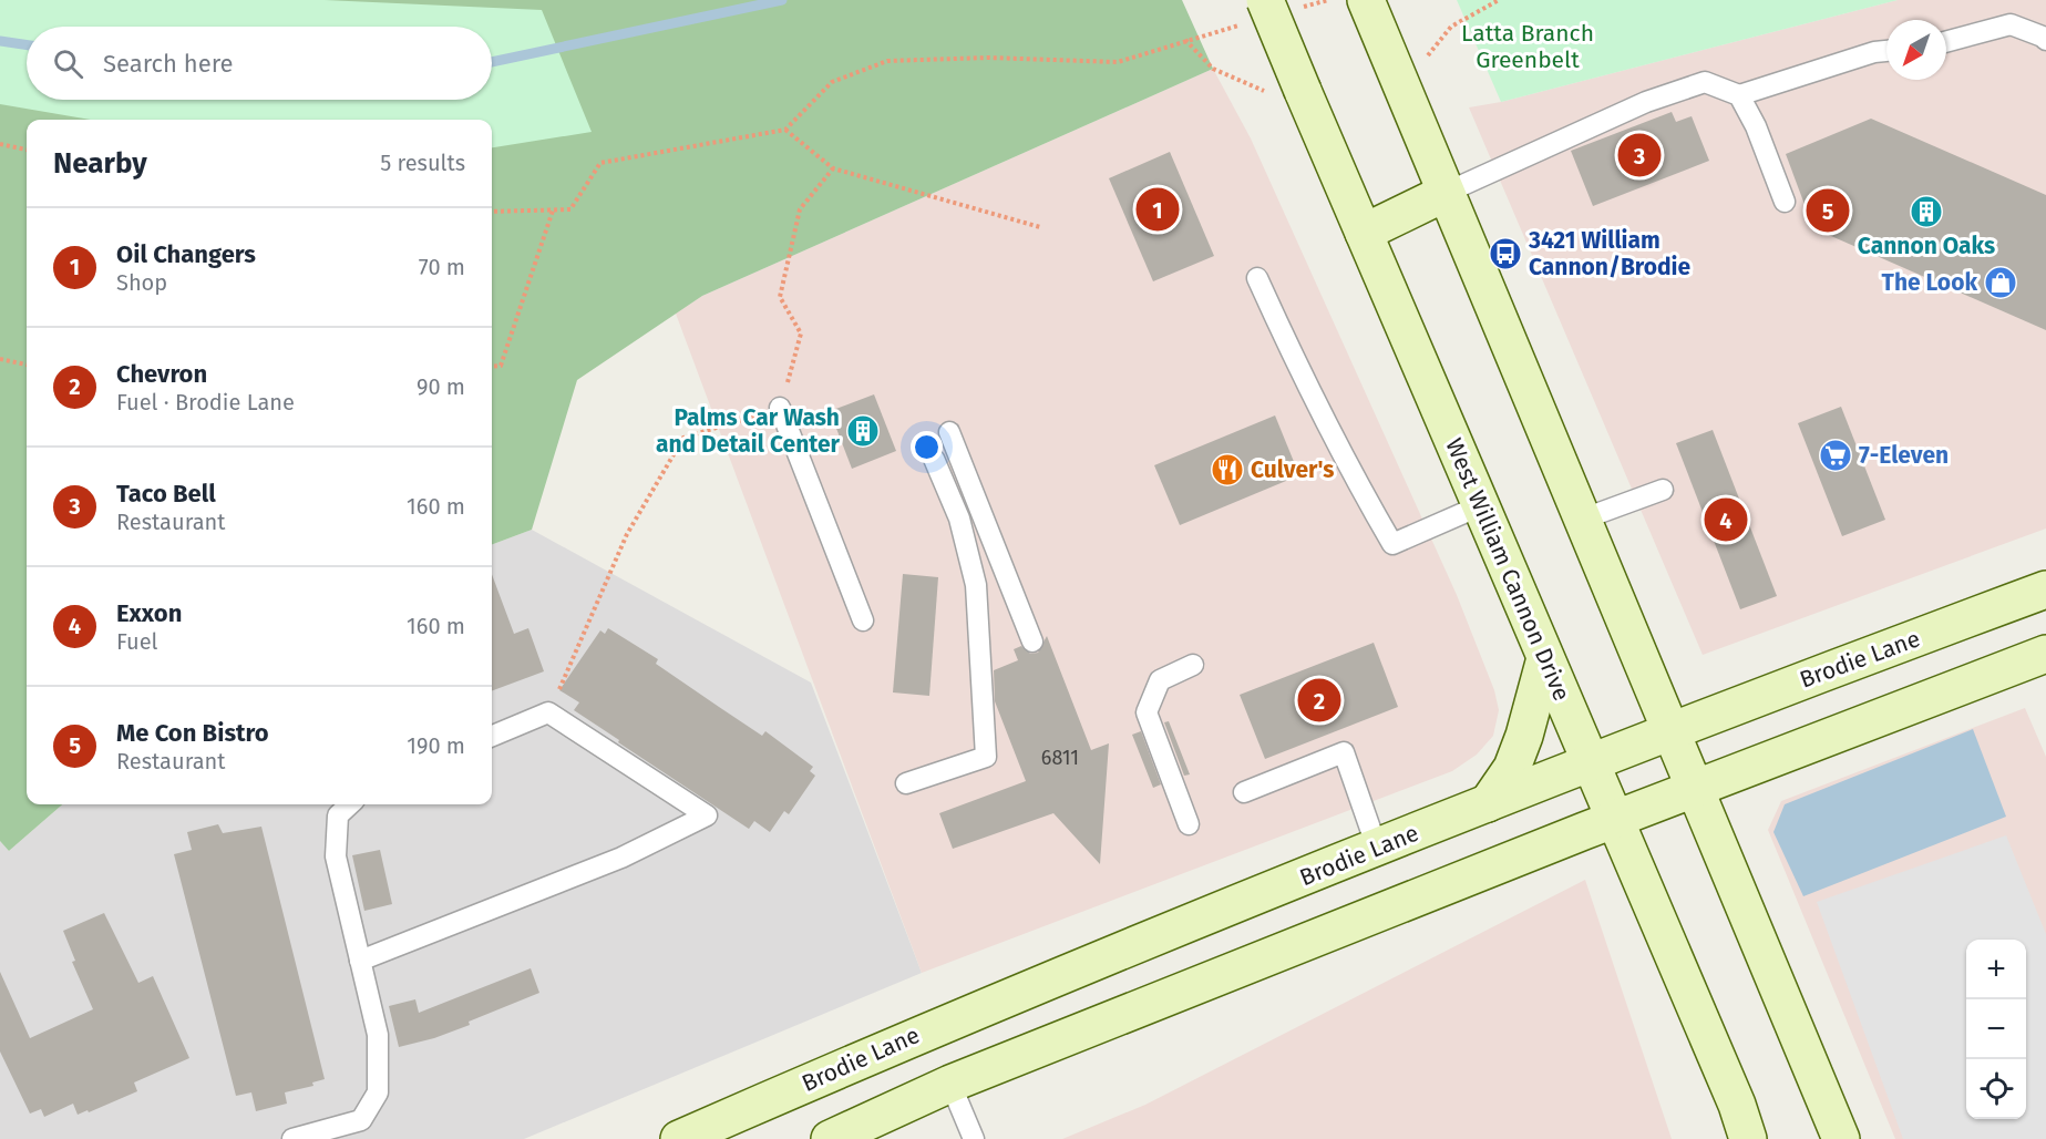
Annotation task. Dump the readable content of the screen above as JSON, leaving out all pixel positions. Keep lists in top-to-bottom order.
{
  "streets": {
    "main road": ["West William Cannon Drive", "Brodie Lane"]
  },
  "crossings": [
    ["West William Cannon Drive", "Brodie Lane"]
  ],
  "parks": ["Latta Branch Greenbelt"],
  "places": {
    "building": ["Cannon Oaks", "Palms Car Wash and Detail Center"],
    "bus stop": ["3421 William Cannon/Brodie"],
    "shop": ["The Look"],
    "supermarket": ["7-Eleven"],
    "restaurant": ["Culver's"]
  },
  "house_numbers": ["6811"],
  "north": "bottom left",
  "page": {
    "search": "Search here",
    "heading": ["Nearby", "5 results"],
    "pins": [
      "3",
      "1",
      "5",
      "4",
      "2"
    ],
    "list": [
      {
        "mark": "1",
        "name": "Oil Changers",
        "note": "Shop",
        "value": "70 m"
      },
      {
        "mark": "2",
        "name": "Chevron",
        "note": "Fuel · Brodie Lane",
        "value": "90 m"
      },
      {
        "mark": "3",
        "name": "Taco Bell",
        "note": "Restaurant",
        "value": "160 m"
      },
      {
        "mark": "4",
        "name": "Exxon",
        "note": "Fuel",
        "value": "160 m"
      },
      {
        "mark": "5",
        "name": "Me Con Bistro",
        "note": "Restaurant",
        "value": "190 m"
      }
    ],
    "map_buttons": ["+", "−"]
  }
}
